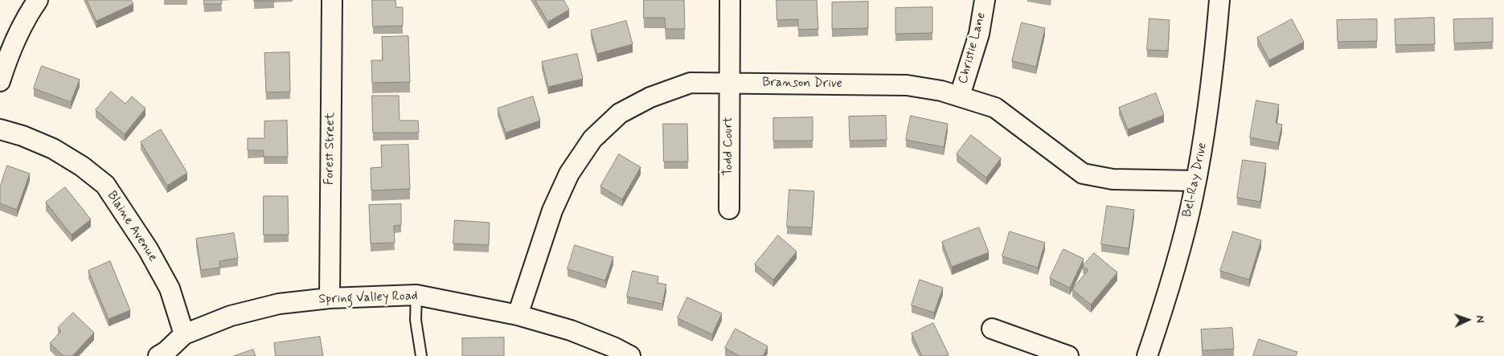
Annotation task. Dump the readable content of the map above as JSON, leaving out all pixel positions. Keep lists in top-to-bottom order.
{
  "streets": {
    "street": [
      "Christie Lane",
      "Branson Drive",
      "Todd Court",
      "Forest Street",
      "Bel-Ray Drive",
      "Blaine Avenue",
      "Spring Valley Road"
    ]
  },
  "crossings": [
    ["Christie Lane", "Branson Drive"],
    ["Branson Drive", "Todd Court"],
    ["Branson Drive", "Bel-Ray Drive"],
    ["Branson Drive", "Spring Valley Road"],
    ["Forest Street", "Spring Valley Road"],
    ["Blaine Avenue", "Spring Valley Road"]
  ],
  "north": "right"
}
